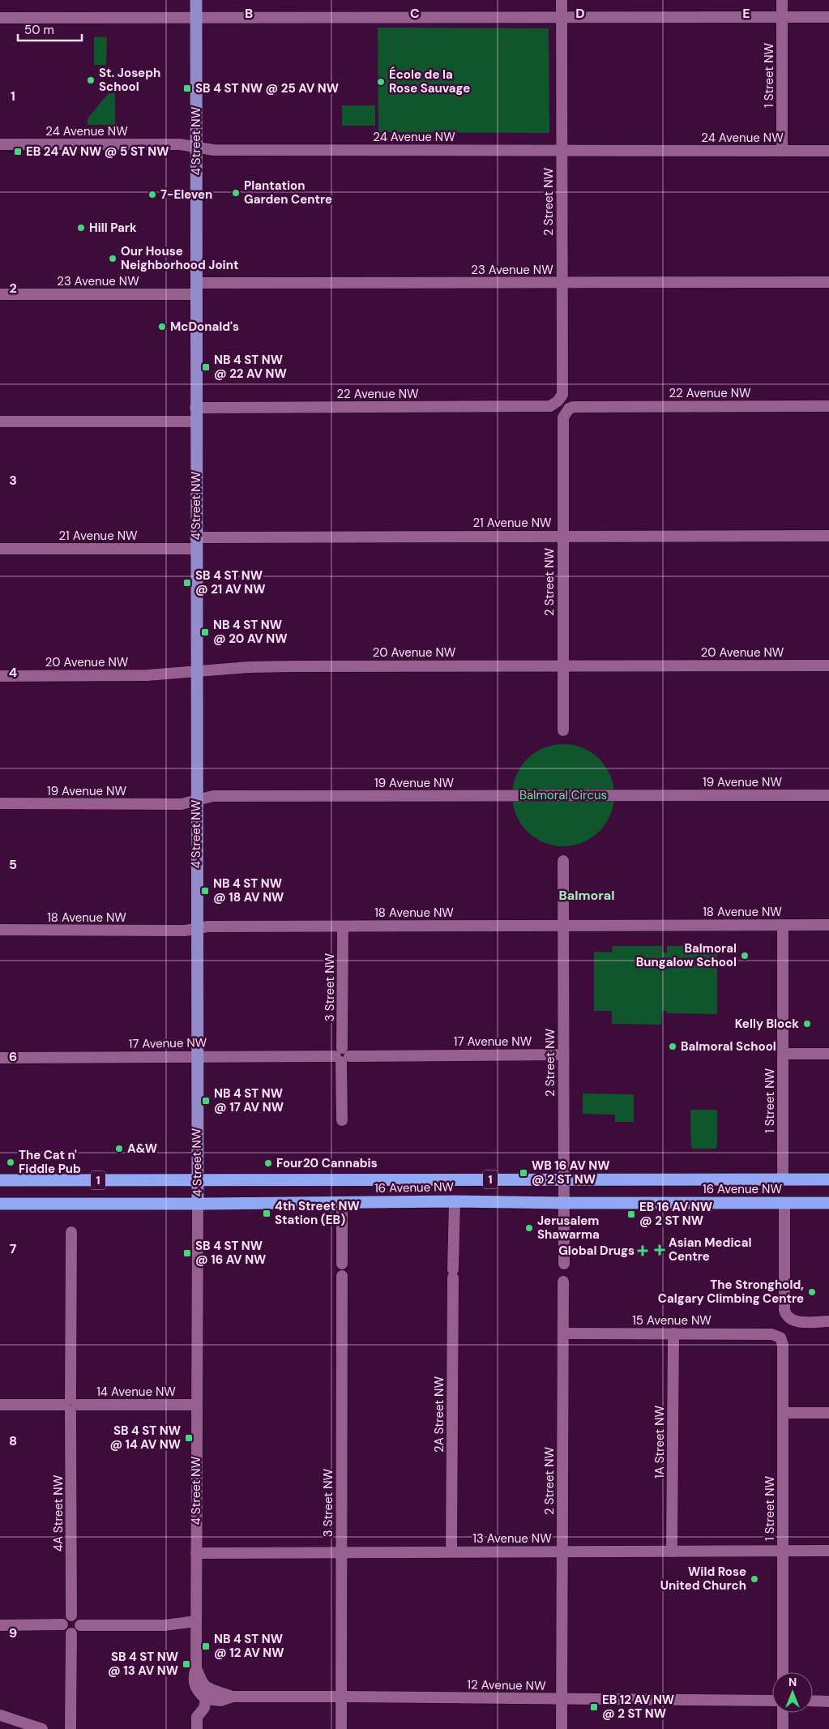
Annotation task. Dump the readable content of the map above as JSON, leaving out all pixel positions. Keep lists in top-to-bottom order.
{
  "streets": {
    "highway": ["1", "16 Avenue NW"],
    "main road": ["4 Street NW"],
    "street": [
      "1 Street NW",
      "24 Avenue NW",
      "2 Street NW",
      "23 Avenue NW",
      "22 Avenue NW",
      "21 Avenue NW",
      "20 Avenue NW",
      "19 Avenue NW",
      "18 Avenue NW",
      "3 Street NW",
      "17 Avenue NW",
      "15 Avenue NW",
      "14 Avenue NW",
      "2A Street NW",
      "1A Street NW",
      "4A Street NW",
      "13 Avenue NW",
      "12 Avenue NW"
    ]
  },
  "crossings": [
    ["1 Street NW", "24 Avenue NW"],
    ["1 Street NW", "18 Avenue NW"],
    ["1 Street NW", "16 Avenue NW"],
    ["1 Street NW", "15 Avenue NW"],
    ["1 Street NW", "13 Avenue NW"],
    ["24 Avenue NW", "4 Street NW"],
    ["24 Avenue NW", "2 Street NW"],
    ["4 Street NW", "23 Avenue NW"],
    ["4 Street NW", "22 Avenue NW"],
    ["4 Street NW", "21 Avenue NW"],
    ["4 Street NW", "20 Avenue NW"],
    ["4 Street NW", "19 Avenue NW"],
    ["4 Street NW", "18 Avenue NW"],
    ["4 Street NW", "17 Avenue NW"],
    ["4 Street NW", "16 Avenue NW"],
    ["4 Street NW", "14 Avenue NW"],
    ["4 Street NW", "13 Avenue NW"],
    ["4 Street NW", "12 Avenue NW"],
    ["2 Street NW", "23 Avenue NW"],
    ["2 Street NW", "22 Avenue NW"],
    ["2 Street NW", "21 Avenue NW"],
    ["2 Street NW", "20 Avenue NW"],
    ["2 Street NW", "18 Avenue NW"],
    ["2 Street NW", "17 Avenue NW"],
    ["2 Street NW", "16 Avenue NW"],
    ["2 Street NW", "15 Avenue NW"],
    ["2 Street NW", "13 Avenue NW"],
    ["2 Street NW", "12 Avenue NW"],
    ["18 Avenue NW", "3 Street NW"],
    ["3 Street NW", "17 Avenue NW"],
    ["3 Street NW", "13 Avenue NW"],
    ["3 Street NW", "12 Avenue NW"],
    ["16 Avenue NW", "2A Street NW"],
    ["15 Avenue NW", "1A Street NW"],
    ["14 Avenue NW", "4A Street NW"],
    ["2A Street NW", "13 Avenue NW"],
    ["1A Street NW", "13 Avenue NW"]
  ],
  "districts": ["Balmoral"],
  "parks": ["Balmoral Circus"],
  "places": {
    "other": [
      "St. Joseph School",
      "École de la Rose Sauvage",
      "Plantation Garden Centre",
      "7-Eleven",
      "Hill Park",
      "Our House Neighborhood Joint",
      "McDonald's",
      "Balmoral Bungalow School",
      "Kelly Block",
      "Balmoral School",
      "A&W",
      "The Cat n' Fiddle Pub",
      "Four20 Cannabis",
      "Jerusalem Shawarma",
      "The Stronghold, Calgary Climbing Centre",
      "Wild Rose United Church"
    ],
    "transit": [
      "SB 4 ST NW @ 25 AV NW",
      "EB 24 AV NW @ 5 ST NW",
      "NB 4 ST NW @ 22 AV NW",
      "SB 4 ST NW @ 21 AV NW",
      "NB 4 ST NW @ 20 AV NW",
      "NB 4 ST NW @ 18 AV NW",
      "NB 4 ST NW @ 17 AV NW",
      "WB 16 AV NW @ 2 ST NW",
      "4th Street NW Station (EB)",
      "EB 16 AV NW @ 2 ST NW",
      "SB 4 ST NW @ 16 AV NW",
      "SB 4 ST NW @ 14 AV NW",
      "NB 4 ST NW @ 12 AV NW",
      "SB 4 ST NW @ 13 AV NW",
      "EB 12 AV NW @ 2 ST NW"
    ],
    "health": ["Asian Medical Centre", "Global Drugs"]
  },
  "scale_bar": "50 m",
  "north": "top",
  "grid": {
    "columns": [
      "B",
      "C",
      "D",
      "E"
    ],
    "rows": [
      "1",
      "2",
      "3",
      "4",
      "5",
      "6",
      "7",
      "8",
      "9"
    ]
  }
}
